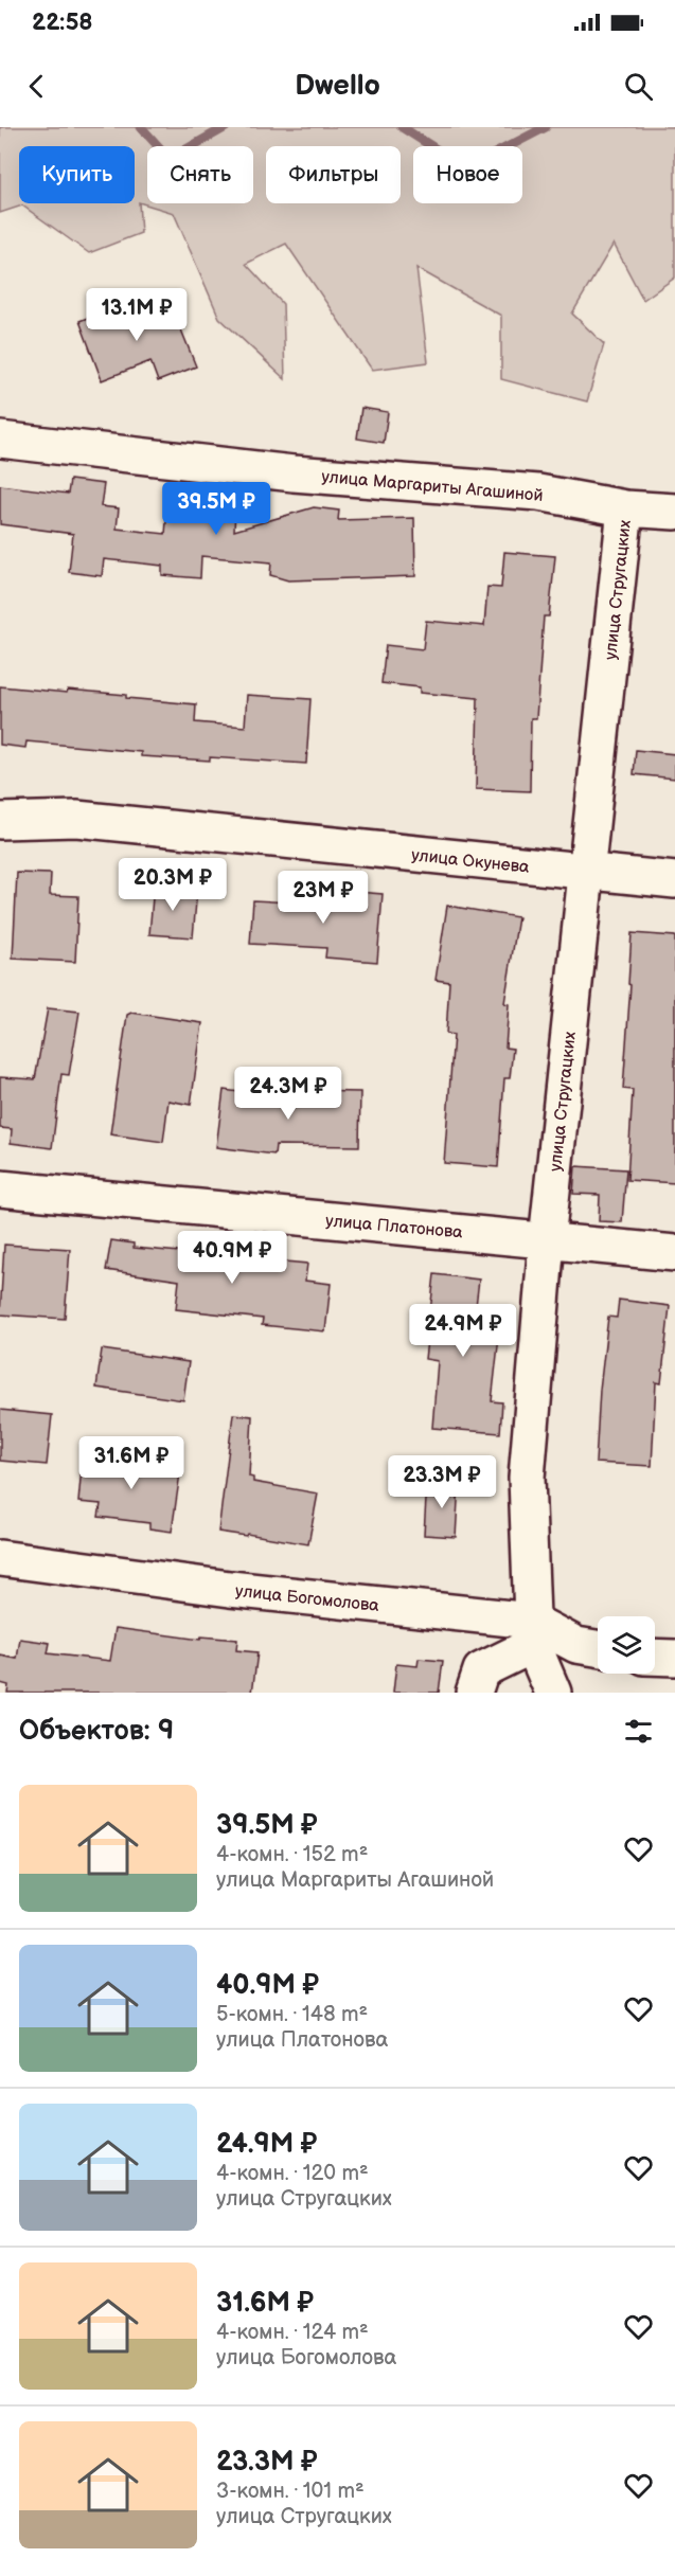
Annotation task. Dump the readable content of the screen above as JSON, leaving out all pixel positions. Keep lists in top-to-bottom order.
{
  "streets": {
    "street": [
      "улица Маргариты Агашиной",
      "улица Стругацких",
      "улица Окунева",
      "улица Платонова",
      "улица Богомолова"
    ]
  },
  "crossings": [
    ["улица Маргариты Агашиной", "улица Стругацких"],
    ["улица Стругацких", "улица Окунева"],
    ["улица Стругацких", "улица Платонова"],
    ["улица Стругацких", "улица Богомолова"]
  ],
  "page": {
    "status": "22:58",
    "header": "Dwello",
    "chip": [
      "Купить",
      "Снять",
      "Фильтры",
      "Новое"
    ],
    "price": [
      "13.1M ₽",
      "39.5M ₽",
      "20.3M ₽",
      "23M ₽",
      "24.3M ₽",
      "40.9M ₽",
      "24.9M ₽",
      "31.6M ₽",
      "23.3M ₽"
    ],
    "heading": "Объектов: 9",
    "list": [
      {
        "name": "39.5M ₽",
        "note": "4-комн. · 152 m² · улица Маргариты Агашиной"
      },
      {
        "name": "40.9M ₽",
        "note": "5-комн. · 148 m² · улица Платонова"
      },
      {
        "name": "24.9M ₽",
        "note": "4-комн. · 120 m² · улица Стругацких"
      },
      {
        "name": "31.6M ₽",
        "note": "4-комн. · 124 m² · улица Богомолова"
      },
      {
        "name": "23.3M ₽",
        "note": "3-комн. · 101 m² · улица Стругацких"
      }
    ]
  }
}
